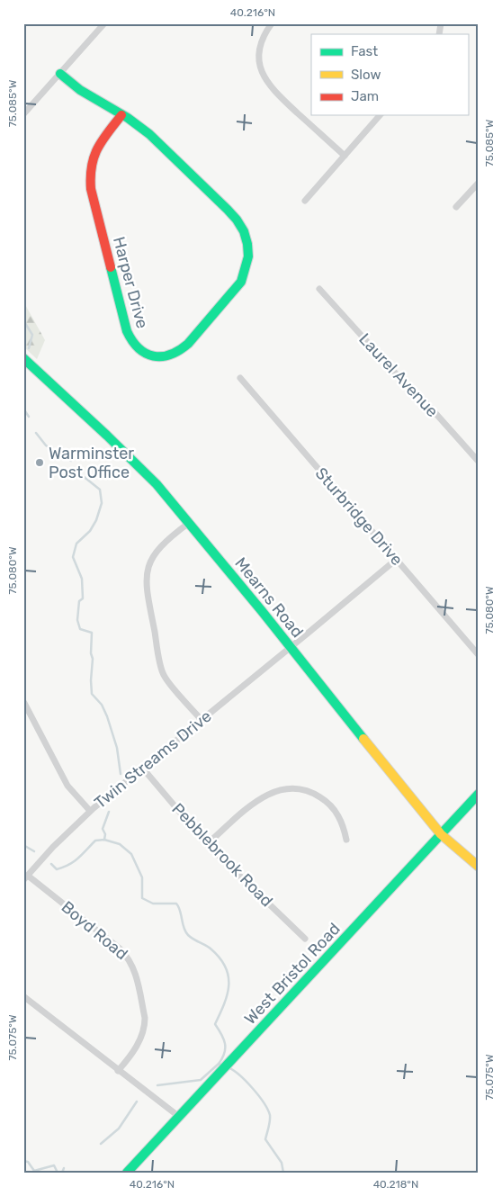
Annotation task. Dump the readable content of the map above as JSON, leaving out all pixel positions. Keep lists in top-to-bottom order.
{
  "streets": {
    "street": [
      "Harper Drive",
      "Laurel Avenue",
      "Sturbridge Drive",
      "Mearns Road",
      "Twin Streams Drive",
      "Pebblebrook Road",
      "Boyd Road",
      "West Bristol Road"
    ]
  },
  "crossings": [
    ["Sturbridge Drive", "Twin Streams Drive"],
    ["Mearns Road", "Twin Streams Drive"],
    ["Mearns Road", "West Bristol Road"],
    ["Twin Streams Drive", "Pebblebrook Road"],
    ["Twin Streams Drive", "Boyd Road"]
  ],
  "places": ["Warminster Post Office"],
  "legend": ["Fast", "Slow", "Jam"],
  "coordinates": [
    "40.216°N",
    "75.085°W",
    "75.080°W",
    "75.075°W",
    "40.218°N"
  ]
}
